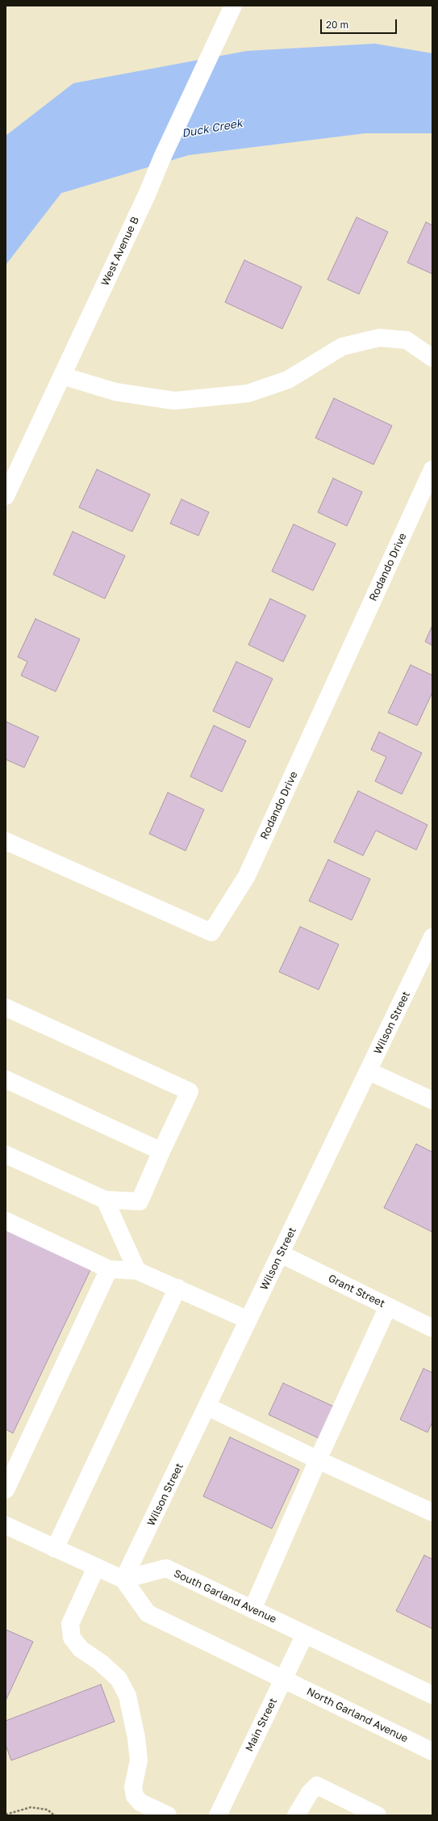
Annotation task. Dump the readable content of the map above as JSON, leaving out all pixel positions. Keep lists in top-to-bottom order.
{
  "streets": {
    "street": [
      "West Avenue B",
      "Rodando Drive",
      "Wilson Street",
      "Grant Street",
      "South Garland Avenue",
      "North Garland Avenue",
      "Main Street"
    ]
  },
  "crossings": [
    ["Wilson Street", "Grant Street"],
    ["Wilson Street", "South Garland Avenue"],
    ["South Garland Avenue", "Main Street"],
    ["North Garland Avenue", "Main Street"]
  ],
  "water": ["Duck Creek"],
  "scale_bar": "20 m"
}
